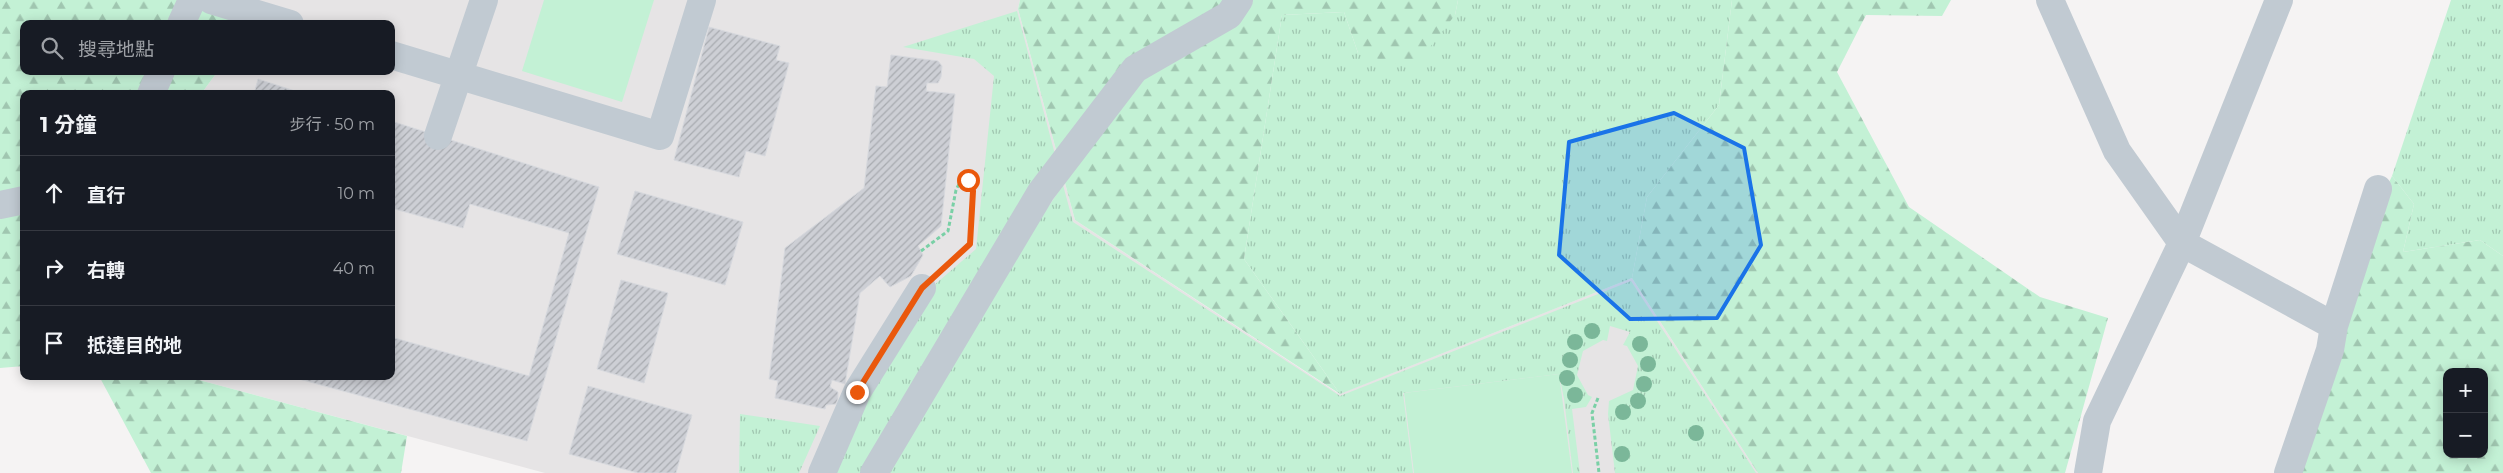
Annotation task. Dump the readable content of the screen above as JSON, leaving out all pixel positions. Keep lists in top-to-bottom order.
{
  "page": {
    "search": "搜尋地點",
    "heading": ["1 分鐘", "步行 · 50 m"],
    "list": [
      ["直行", "10 m"],
      ["右轉", "40 m"],
      "抵達目的地"
    ],
    "map_buttons": ["+", "−"]
  }
}
